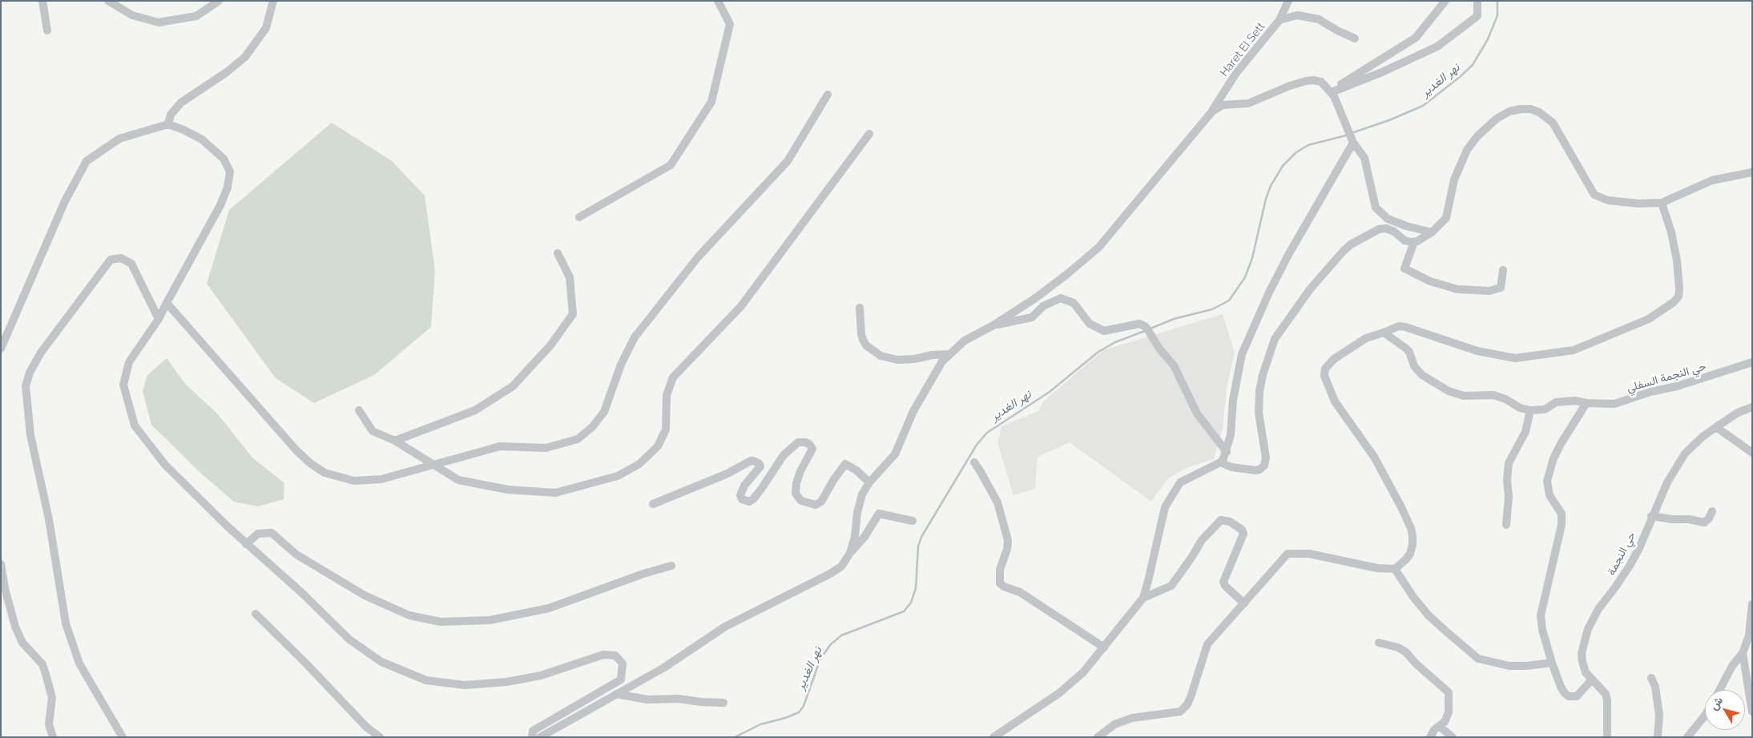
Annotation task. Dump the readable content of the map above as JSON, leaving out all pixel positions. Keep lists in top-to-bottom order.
{
  "streets": {
    "street": ["Haret EI Sett", "حي النجمة السفلي", "حي النجمة"]
  },
  "water": ["نهر الغدير"],
  "north": "top left"
}
